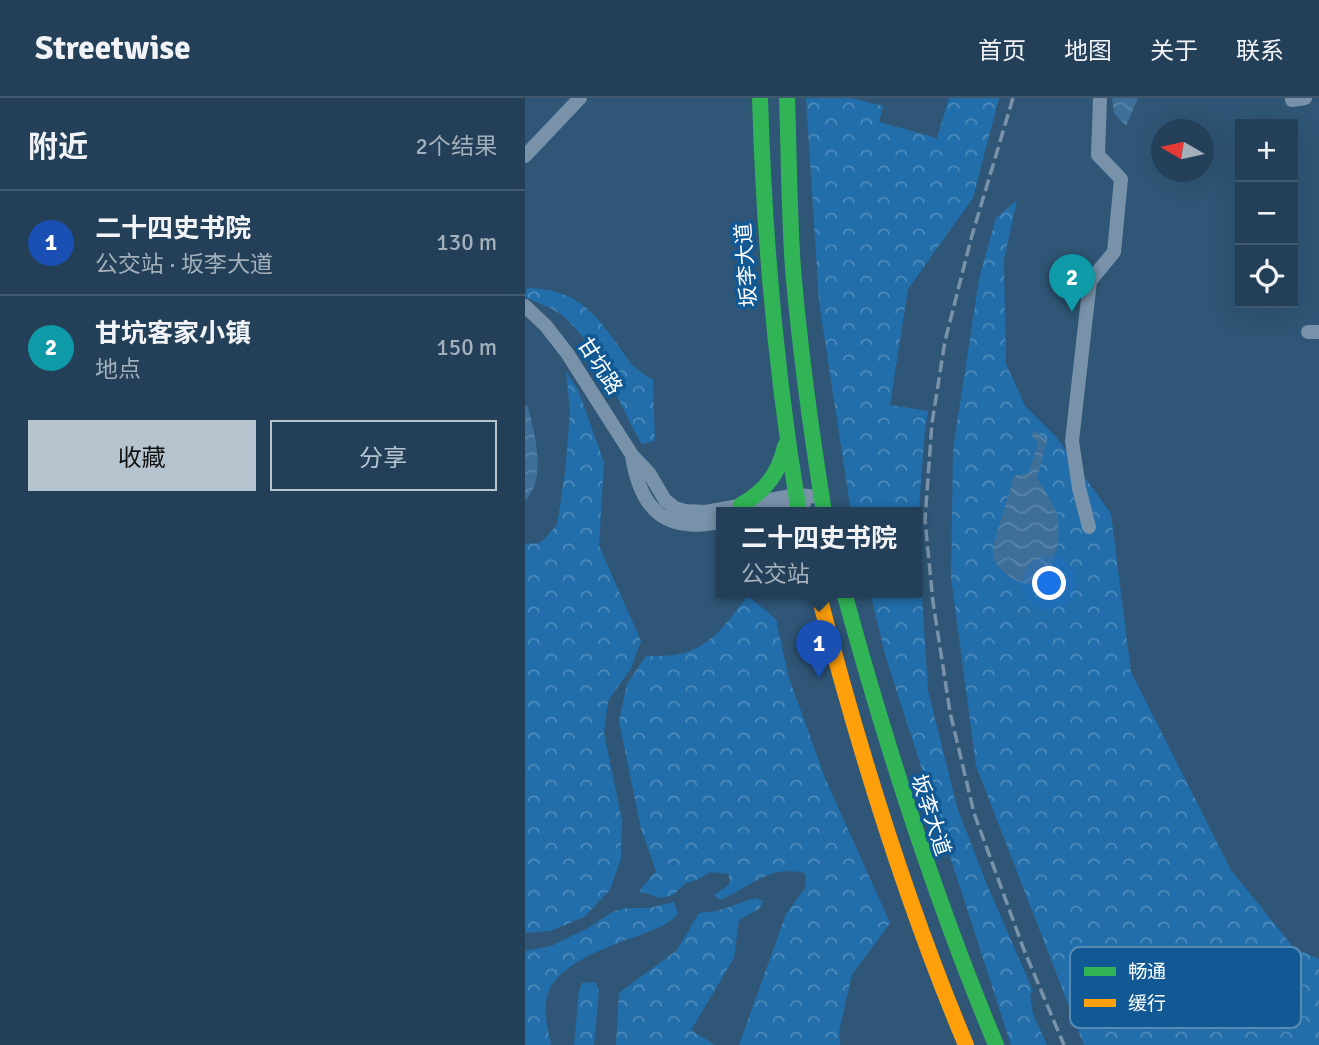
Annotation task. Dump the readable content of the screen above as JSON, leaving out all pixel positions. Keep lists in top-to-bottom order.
{
  "streets": {
    "main road": ["坂李大道"],
    "street": ["甘坑路"]
  },
  "legend": ["畅通", "缓行"],
  "north": "left",
  "page": {
    "header": "Streetwise",
    "nav": [
      "首页",
      "地图",
      "关于",
      "联系"
    ],
    "heading": ["附近", "2个结果"],
    "map_buttons": ["+", "−"],
    "list": [
      {
        "mark": "1",
        "name": "二十四史书院",
        "note": "公交站 · 坂李大道",
        "value": "130 m"
      },
      {
        "mark": "2",
        "name": "甘坑客家小镇",
        "note": "地点",
        "value": "150 m"
      }
    ],
    "pins": ["2", "1"],
    "buttons": ["收藏", "分享"],
    "popup": ["二十四史书院", "公交站"]
  }
}
